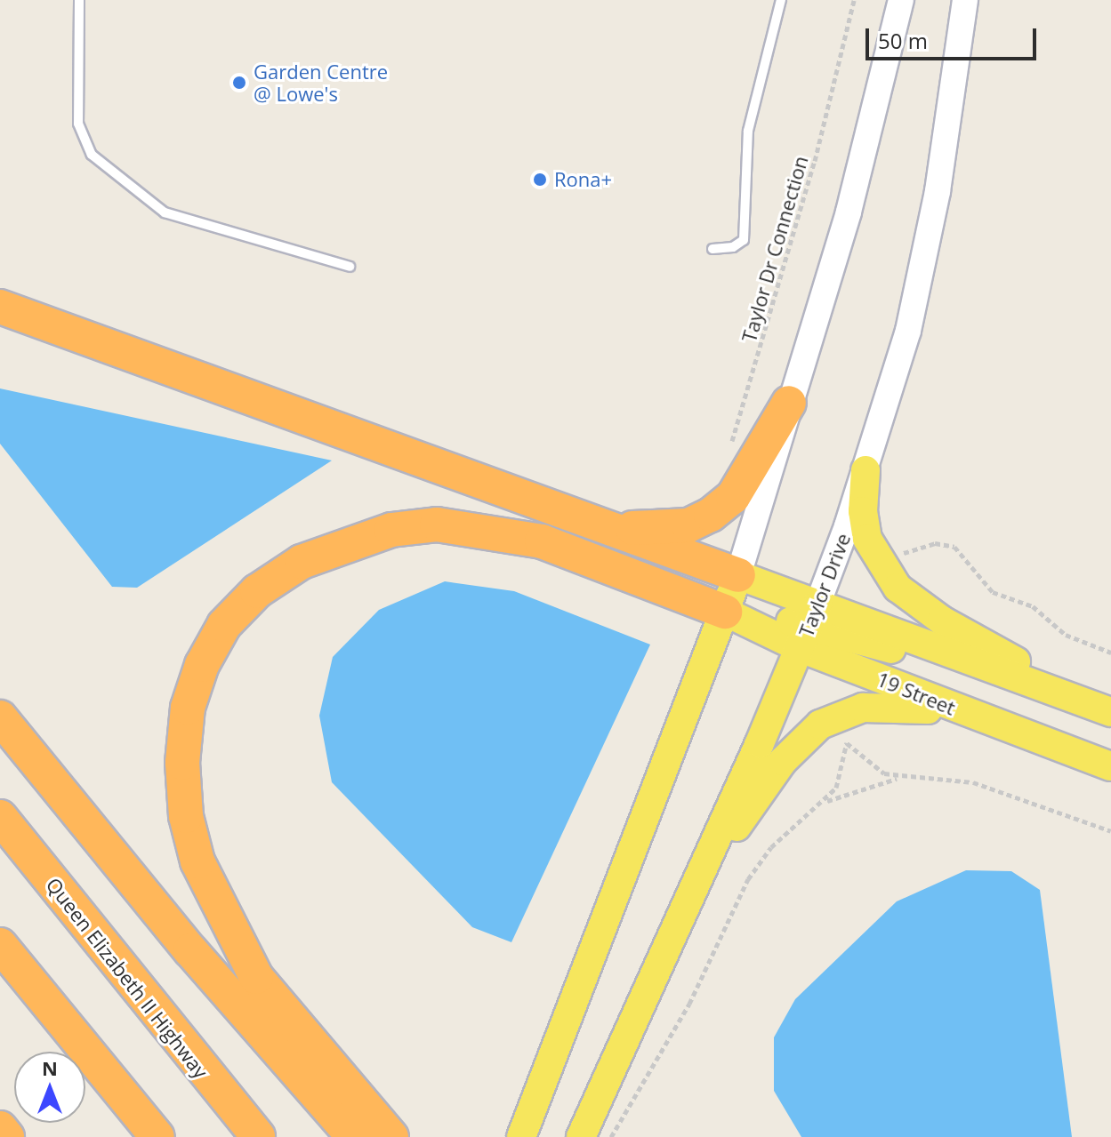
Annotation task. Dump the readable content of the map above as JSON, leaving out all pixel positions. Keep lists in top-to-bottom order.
{
  "streets": {
    "highway": ["Queen Elizabeth II Highway"],
    "main road": ["Taylor Drive", "19 Street"],
    "path": ["Taylor Dr Connection"]
  },
  "crossings": [
    ["Taylor Drive", "19 Street"]
  ],
  "places": ["Garden Centre @ Lowe's", "Rona+"],
  "scale_bar": "50 m",
  "north": "top"
}
